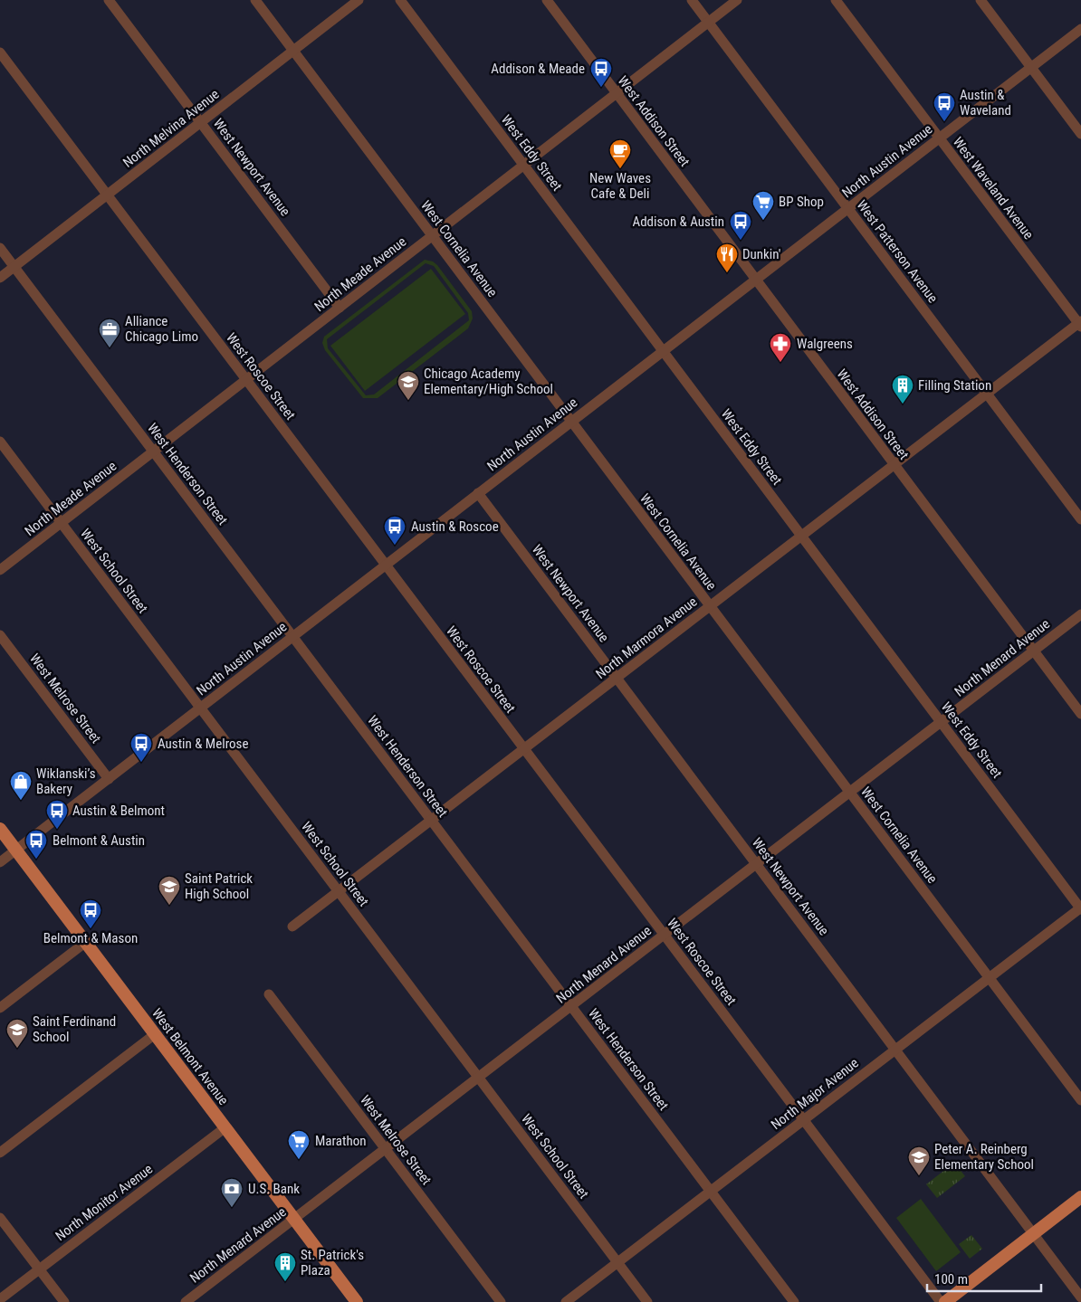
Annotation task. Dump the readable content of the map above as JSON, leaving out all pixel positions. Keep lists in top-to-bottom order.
{
  "streets": {
    "main road": ["West Belmont Avenue"],
    "street": [
      "West Addison Street",
      "North Melvina Avenue",
      "West Eddy Street",
      "North Austin Avenue",
      "West Newport Avenue",
      "West Waveland Avenue",
      "West Cornelia Avenue",
      "West Patterson Avenue",
      "North Meade Avenue",
      "West Roscoe Street",
      "West Henderson Street",
      "West School Street",
      "North Marmora Avenue",
      "North Menard Avenue",
      "West Melrose Street",
      "North Major Avenue",
      "North Monitor Avenue"
    ]
  },
  "crossings": [
    ["West Addison Street", "North Austin Avenue"],
    ["West Addison Street", "North Meade Avenue"],
    ["West Addison Street", "North Marmora Avenue"],
    ["West Addison Street", "North Menard Avenue"],
    ["North Melvina Avenue", "West Newport Avenue"],
    ["North Melvina Avenue", "West Cornelia Avenue"],
    ["North Melvina Avenue", "West Roscoe Street"],
    ["North Melvina Avenue", "West Henderson Street"],
    ["West Eddy Street", "North Austin Avenue"],
    ["West Eddy Street", "North Meade Avenue"],
    ["West Eddy Street", "North Marmora Avenue"],
    ["West Eddy Street", "North Menard Avenue"],
    ["West Eddy Street", "North Major Avenue"],
    ["North Austin Avenue", "West Newport Avenue"],
    ["North Austin Avenue", "West Waveland Avenue"],
    ["North Austin Avenue", "West Cornelia Avenue"],
    ["North Austin Avenue", "West Patterson Avenue"],
    ["North Austin Avenue", "West Roscoe Street"],
    ["North Austin Avenue", "West Henderson Street"],
    ["North Austin Avenue", "West School Street"],
    ["North Austin Avenue", "West Melrose Street"],
    ["North Austin Avenue", "West Belmont Avenue"],
    ["West Newport Avenue", "North Meade Avenue"],
    ["West Newport Avenue", "North Marmora Avenue"],
    ["West Newport Avenue", "North Menard Avenue"],
    ["West Newport Avenue", "North Major Avenue"],
    ["West Waveland Avenue", "North Marmora Avenue"],
    ["West Cornelia Avenue", "North Meade Avenue"],
    ["West Cornelia Avenue", "North Marmora Avenue"],
    ["West Cornelia Avenue", "North Menard Avenue"],
    ["West Cornelia Avenue", "North Major Avenue"],
    ["West Patterson Avenue", "North Meade Avenue"],
    ["West Patterson Avenue", "North Marmora Avenue"],
    ["North Meade Avenue", "West Roscoe Street"],
    ["North Meade Avenue", "West Henderson Street"],
    ["North Meade Avenue", "West School Street"],
    ["West Roscoe Street", "North Marmora Avenue"],
    ["West Roscoe Street", "North Menard Avenue"],
    ["West Roscoe Street", "North Major Avenue"],
    ["West Henderson Street", "North Marmora Avenue"],
    ["West Henderson Street", "North Menard Avenue"],
    ["West Henderson Street", "North Major Avenue"],
    ["West School Street", "North Marmora Avenue"],
    ["West School Street", "North Menard Avenue"],
    ["West School Street", "North Major Avenue"],
    ["North Menard Avenue", "West Melrose Street"],
    ["North Menard Avenue", "West Belmont Avenue"],
    ["West Belmont Avenue", "North Monitor Avenue"]
  ],
  "places": {
    "bus stop": [
      "Addison & Meade",
      "Austin & Waveland",
      "Addison & Austin",
      "Austin & Roscoe",
      "Austin & Melrose",
      "Austin & Belmont",
      "Belmont & Austin",
      "Belmont & Mason"
    ],
    "cafe": ["New Waves Cafe & Deli"],
    "supermarket": ["BP Shop", "Marathon"],
    "restaurant": ["Dunkin'"],
    "office": ["Alliance Chicago Limo"],
    "pharmacy": ["Walgreens"],
    "school or university": [
      "Chicago Academy Elementary/High School",
      "Saint Patrick High School",
      "Saint Ferdinand School",
      "Peter A. Reinberg Elementary School"
    ],
    "building": ["Filling Station", "St. Patrick's Plaza"],
    "shop": ["Wiklanski’s Bakery"],
    "bank": ["U.S. Bank"]
  },
  "scale_bar": "100 m"
}
